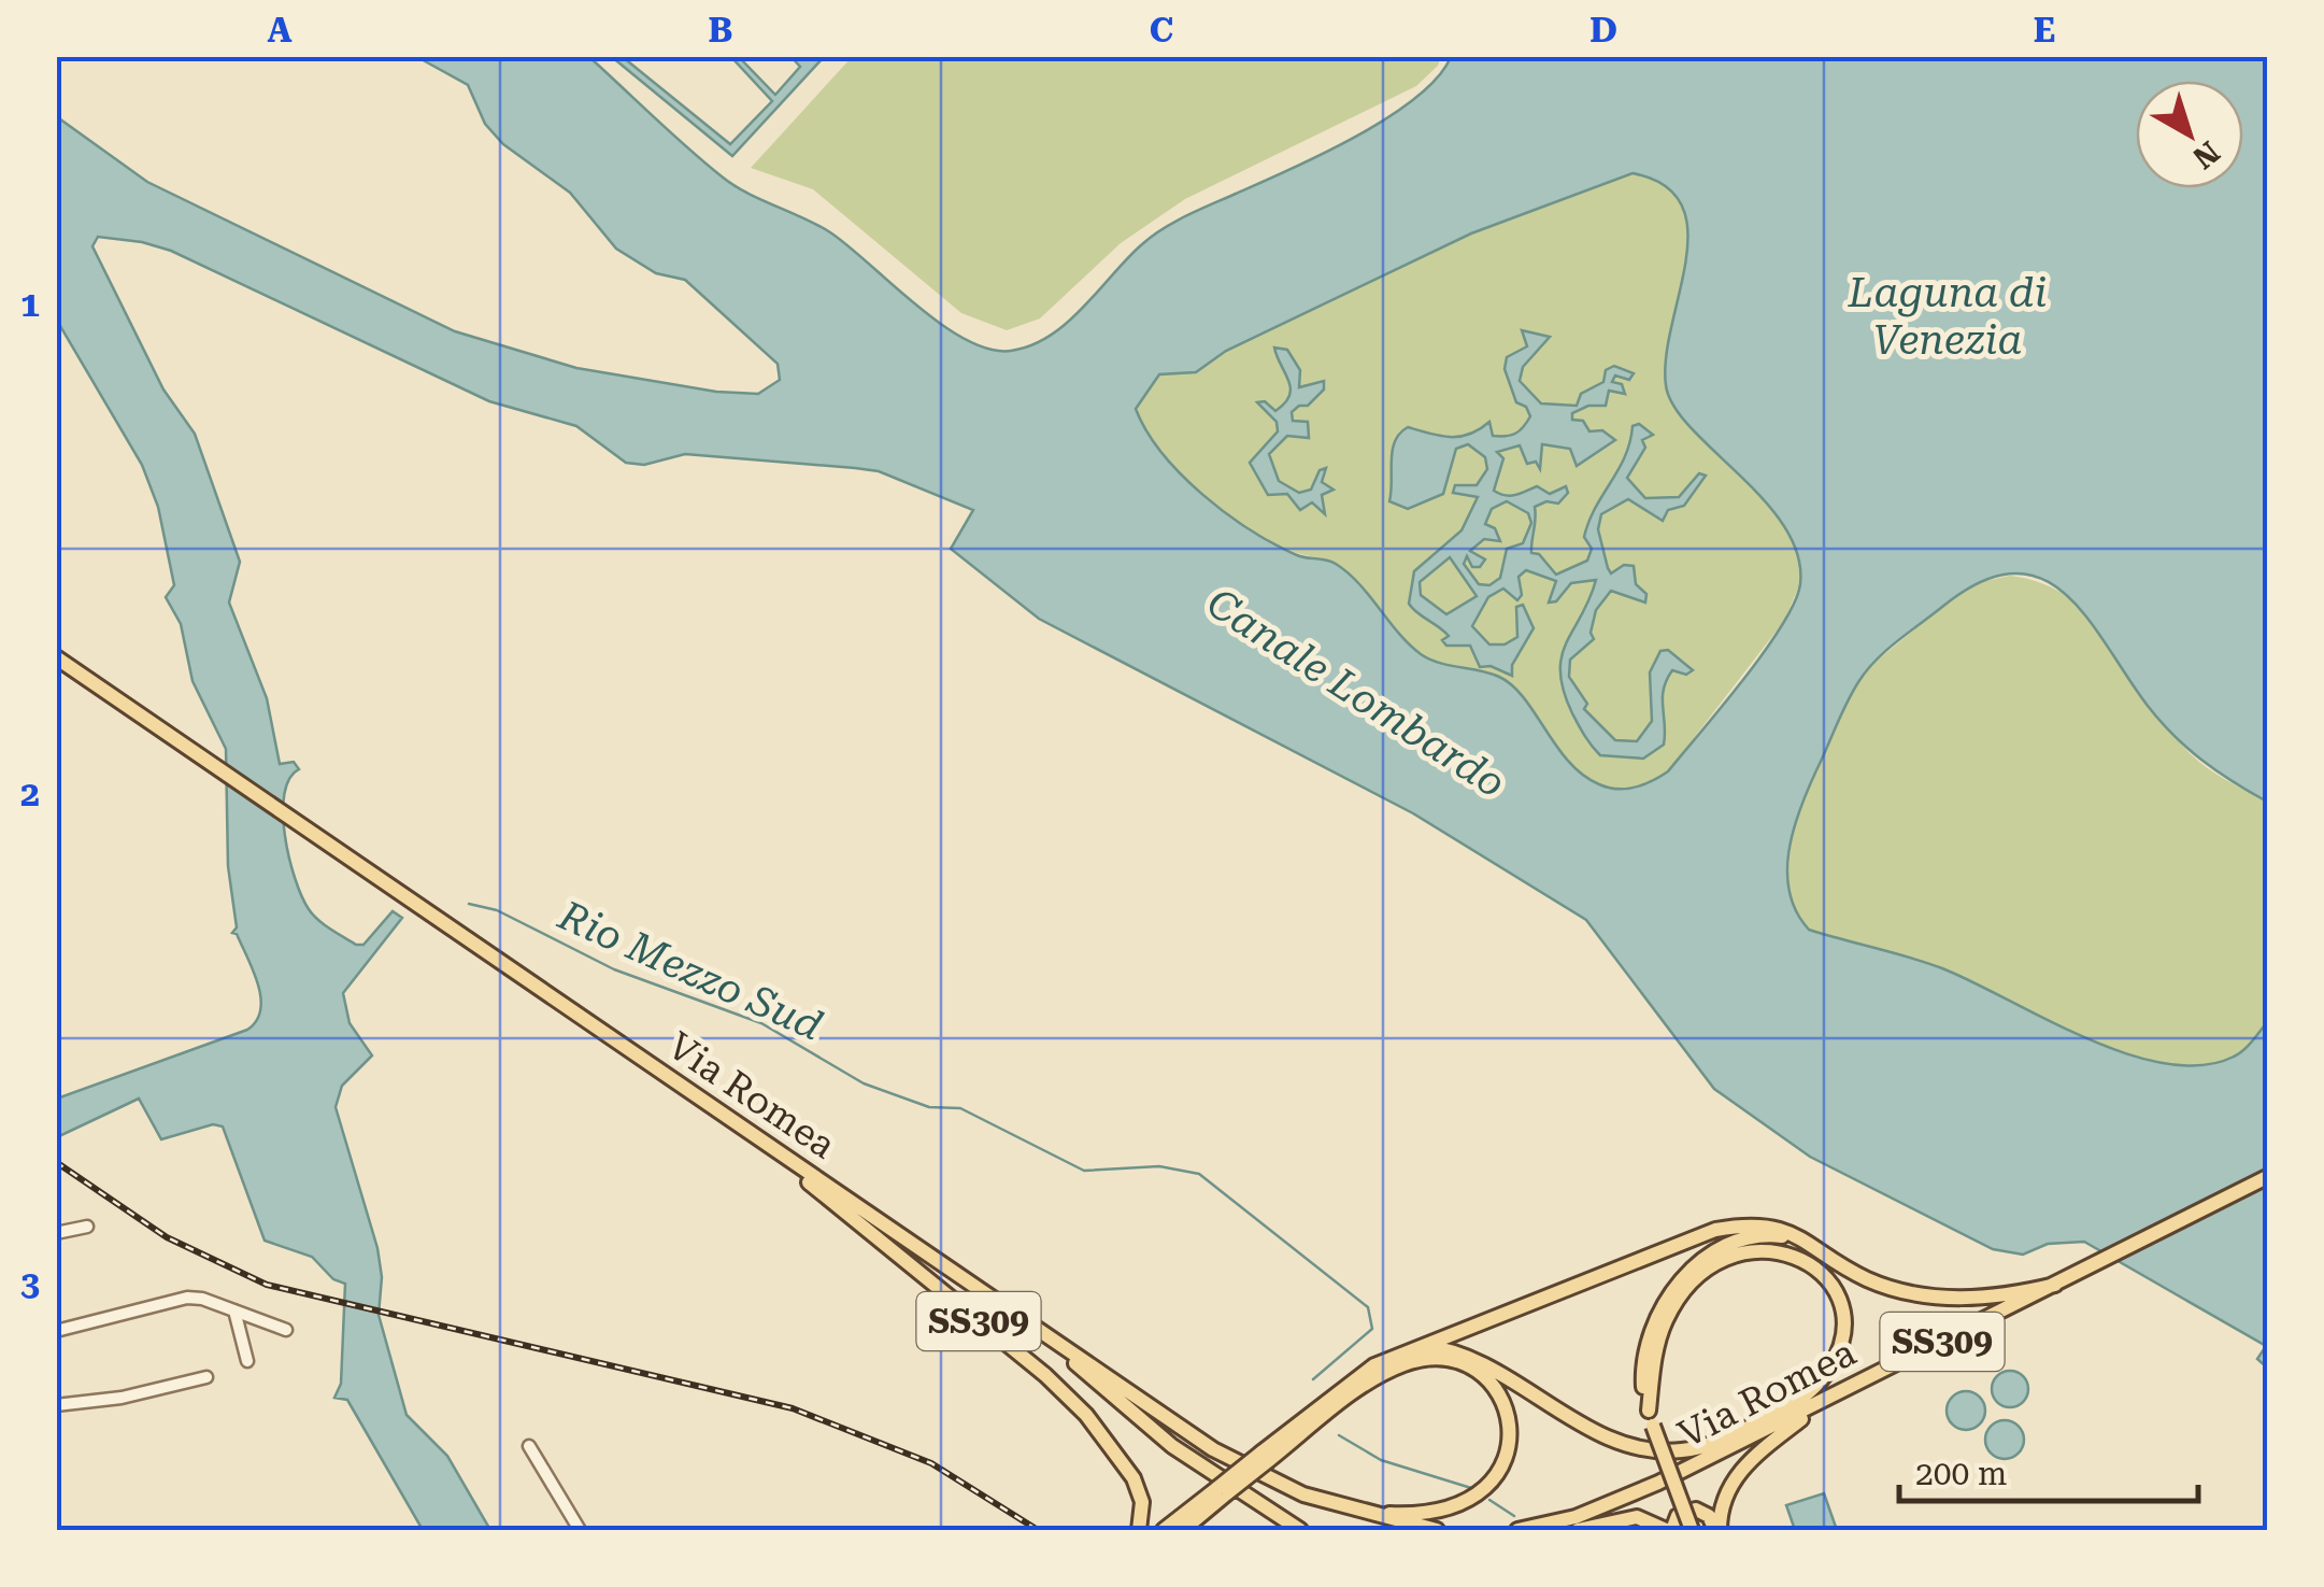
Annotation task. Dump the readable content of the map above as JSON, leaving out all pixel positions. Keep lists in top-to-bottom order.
{
  "streets": {
    "main road": ["Via Romea", "SS309"]
  },
  "crossings": [
    ["Via Romea", "SS309"]
  ],
  "water": ["Laguna di Venezia", "Canale Lombardo", "Rio Mezzo Sud"],
  "scale_bar": "200 m",
  "north": "bottom right",
  "grid": {
    "columns": [
      "A",
      "B",
      "C",
      "D",
      "E"
    ],
    "rows": ["1", "2", "3"]
  }
}
